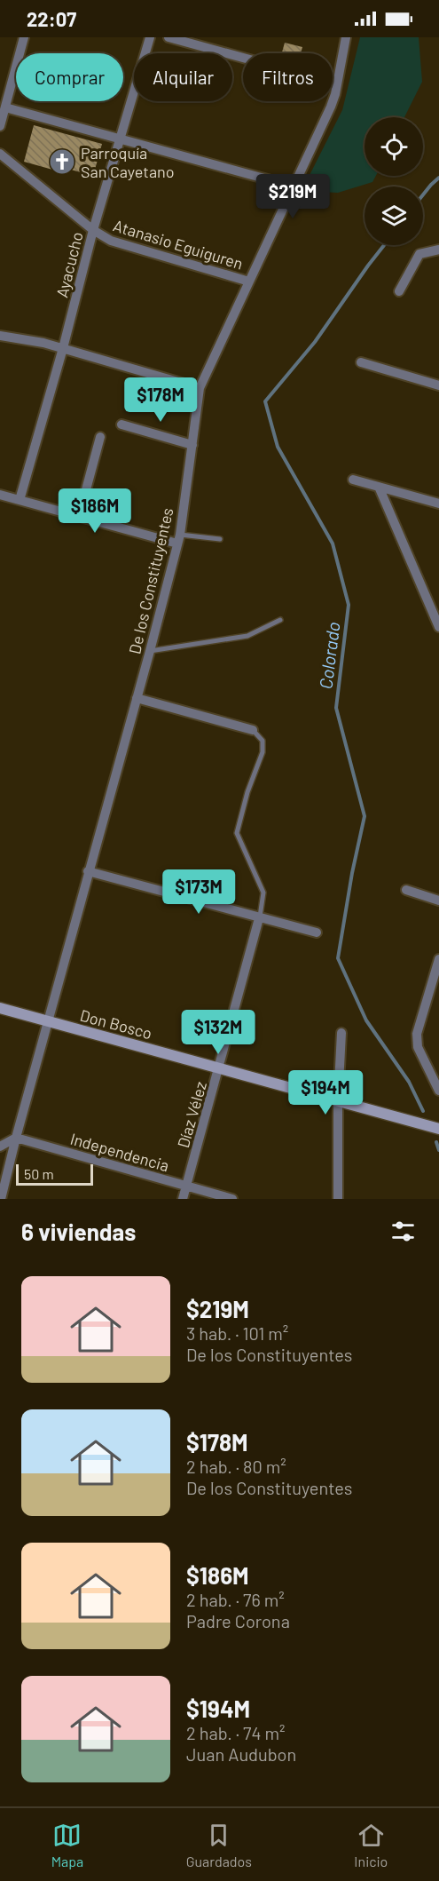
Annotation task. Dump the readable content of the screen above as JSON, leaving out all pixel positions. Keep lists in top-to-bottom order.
{
  "streets": {
    "main road": ["Don Bosco"],
    "street": [
      "Atanasio Eguiguren",
      "Ayacucho",
      "De los Constituyentes",
      "Díaz Vélez",
      "Independencia"
    ]
  },
  "crossings": [
    ["Atanasio Eguiguren", "Ayacucho"],
    ["Atanasio Eguiguren", "De los Constituyentes"],
    ["De los Constituyentes", "Don Bosco"],
    ["De los Constituyentes", "Independencia"],
    ["Don Bosco", "Díaz Vélez"],
    ["Díaz Vélez", "Independencia"]
  ],
  "water": ["Colorado"],
  "places": {
    "church": ["Parroquía San Cayetano"]
  },
  "scale_bar": "50 m",
  "page": {
    "status": "22:07",
    "chip": ["Comprar", "Alquilar", "Filtros"],
    "price": [
      "$219M",
      "$178M",
      "$186M",
      "$173M",
      "$132M",
      "$194M"
    ],
    "scale": "50 m",
    "heading": "6 viviendas",
    "list": [
      {
        "name": "$219M",
        "note": "3 hab. · 101 m² · De los Constituyentes"
      },
      {
        "name": "$178M",
        "note": "2 hab. · 80 m² · De los Constituyentes"
      },
      {
        "name": "$186M",
        "note": "2 hab. · 76 m² · Padre Corona"
      },
      {
        "name": "$194M",
        "note": "2 hab. · 74 m² · Juan Audubon"
      }
    ],
    "tabs": ["Mapa", "Guardados", "Inicio"]
  }
}
